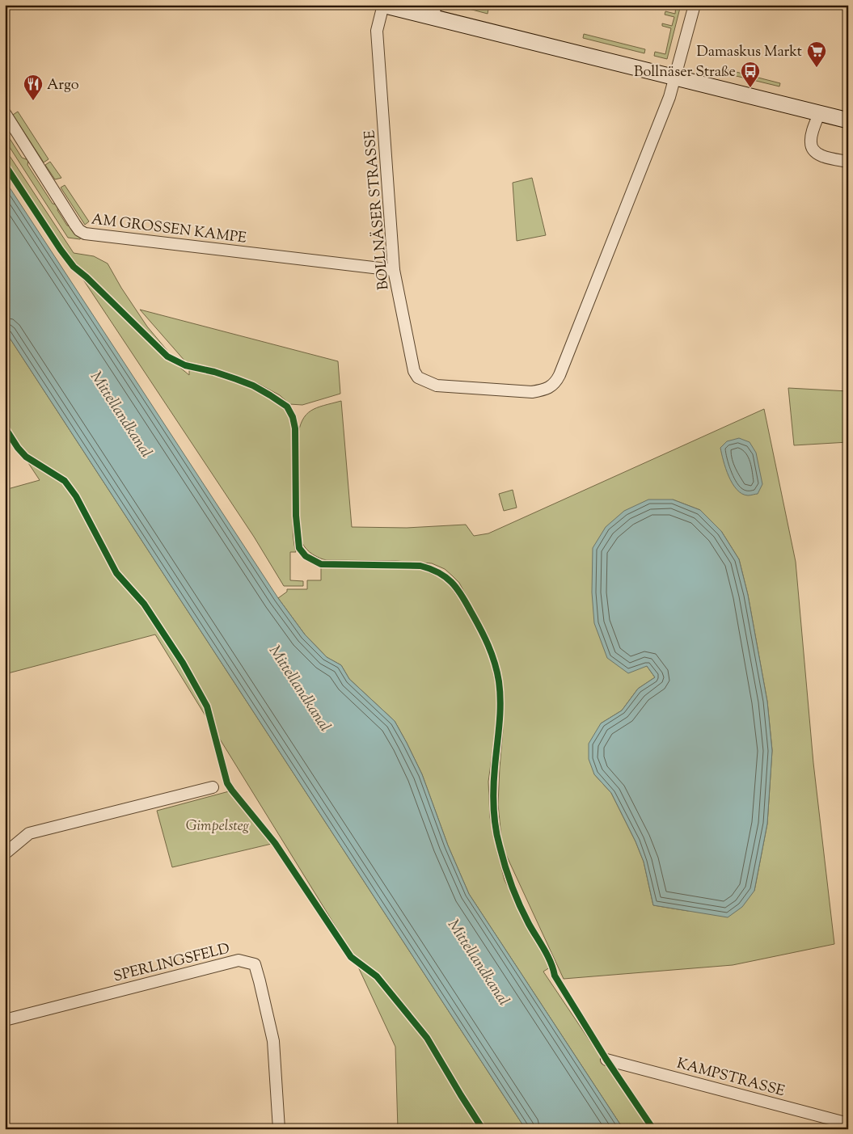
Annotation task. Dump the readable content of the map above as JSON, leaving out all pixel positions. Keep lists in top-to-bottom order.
{
  "streets": {
    "street": [
      "BOLLNÄSER STRASSE",
      "AM GROSSEN KAMPE",
      "SPERLINGSFELD",
      "KAMPSTRASSE"
    ]
  },
  "crossings": [
    ["BOLLNÄSER STRASSE", "AM GROSSEN KAMPE"]
  ],
  "water": ["Mittellandkanal"],
  "parks": ["Gimpelsteg"],
  "places": {
    "supermarket": ["Damaskus Markt"],
    "bus stop": ["Bollnäser Straße"],
    "restaurant": ["Argo"]
  }
}
